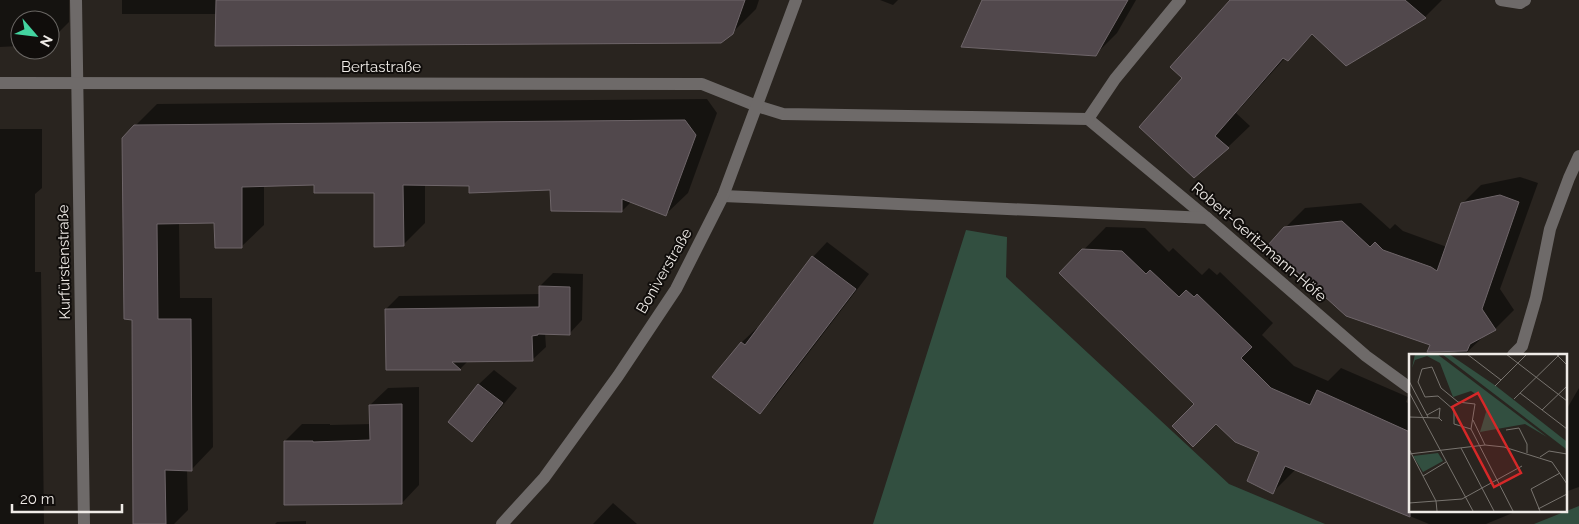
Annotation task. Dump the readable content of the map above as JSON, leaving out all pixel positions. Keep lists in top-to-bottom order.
{
  "streets": {
    "street": [
      "Bertastraße",
      "Robert-Geritzmann-Höfe",
      "Kurfürstenstraße",
      "Boniverstraße"
    ]
  },
  "crossings": [
    ["Bertastraße", "Kurfürstenstraße"],
    ["Bertastraße", "Boniverstraße"]
  ],
  "scale_bar": "20 m",
  "north": "bottom right"
}
